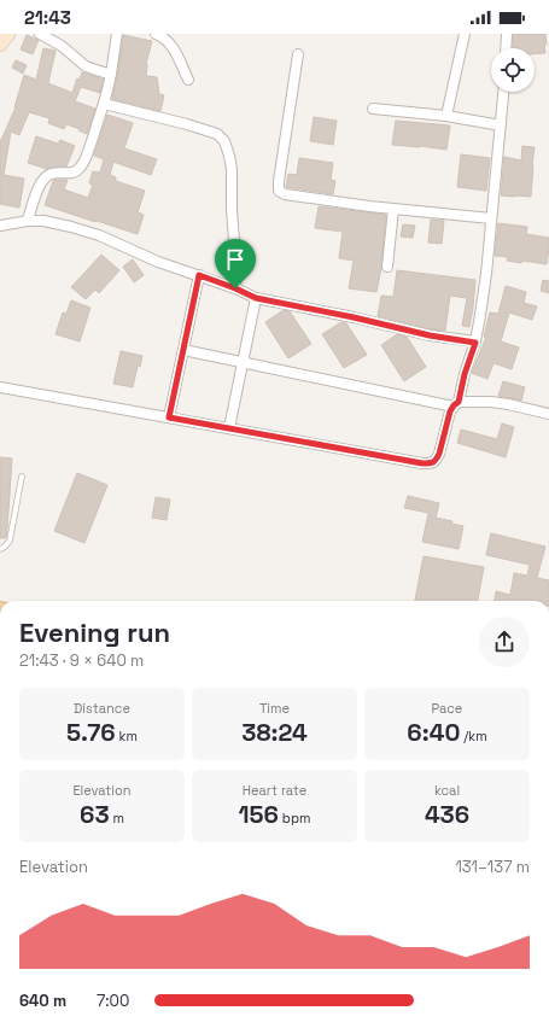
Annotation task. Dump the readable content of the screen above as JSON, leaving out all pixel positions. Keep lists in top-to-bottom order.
{
  "page": {
    "status": "21:43",
    "heading": ["Evening run", "21:43 · 9 × 640 m"],
    "stats": [
      ["Distance", "5.76 km"],
      ["Time", "38:24"],
      ["Pace", "6:40 /km"],
      ["Elevation", "63 m"],
      ["Heart rate", "156 bpm"],
      ["kcal", "436"]
    ],
    "chart": ["Elevation", "131–137 m"],
    "list": [
      {
        "name": "640 m",
        "note": "7:00"
      }
    ]
  }
}
